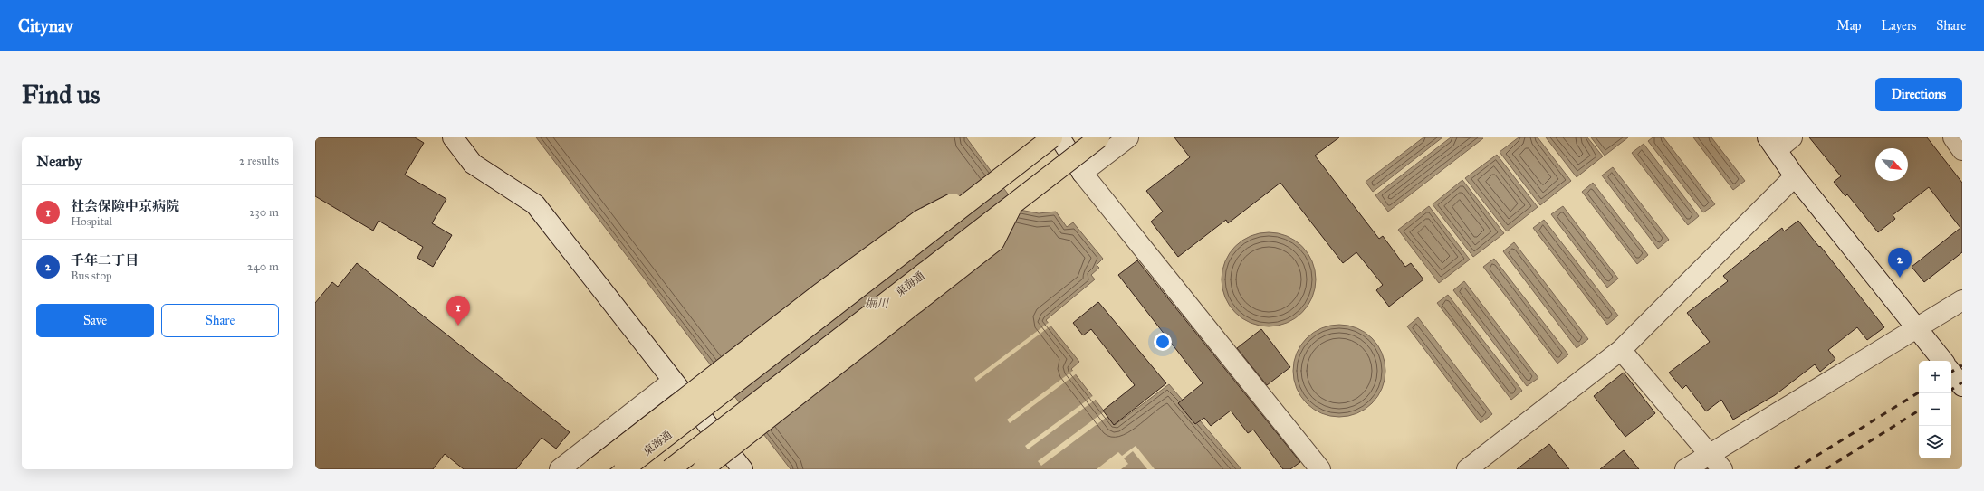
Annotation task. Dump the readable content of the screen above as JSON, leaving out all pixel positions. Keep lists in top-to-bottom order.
{
  "streets": {
    "main road": ["東海通"]
  },
  "water": ["堀川"],
  "north": "bottom right",
  "page": {
    "header": "Citynav",
    "nav": ["Map", "Layers", "Share"],
    "buttons": [
      "Directions",
      ["Save", "Share"]
    ],
    "title": "Find us",
    "heading": ["Nearby", "2 results"],
    "list": [
      {
        "mark": "1",
        "name": "社会保険中京病院",
        "note": "Hospital",
        "value": "230 m"
      },
      {
        "mark": "2",
        "name": "千年二丁目",
        "note": "Bus stop",
        "value": "240 m"
      }
    ],
    "pins": ["2", "1"],
    "map_buttons": ["+", "−"]
  }
}
